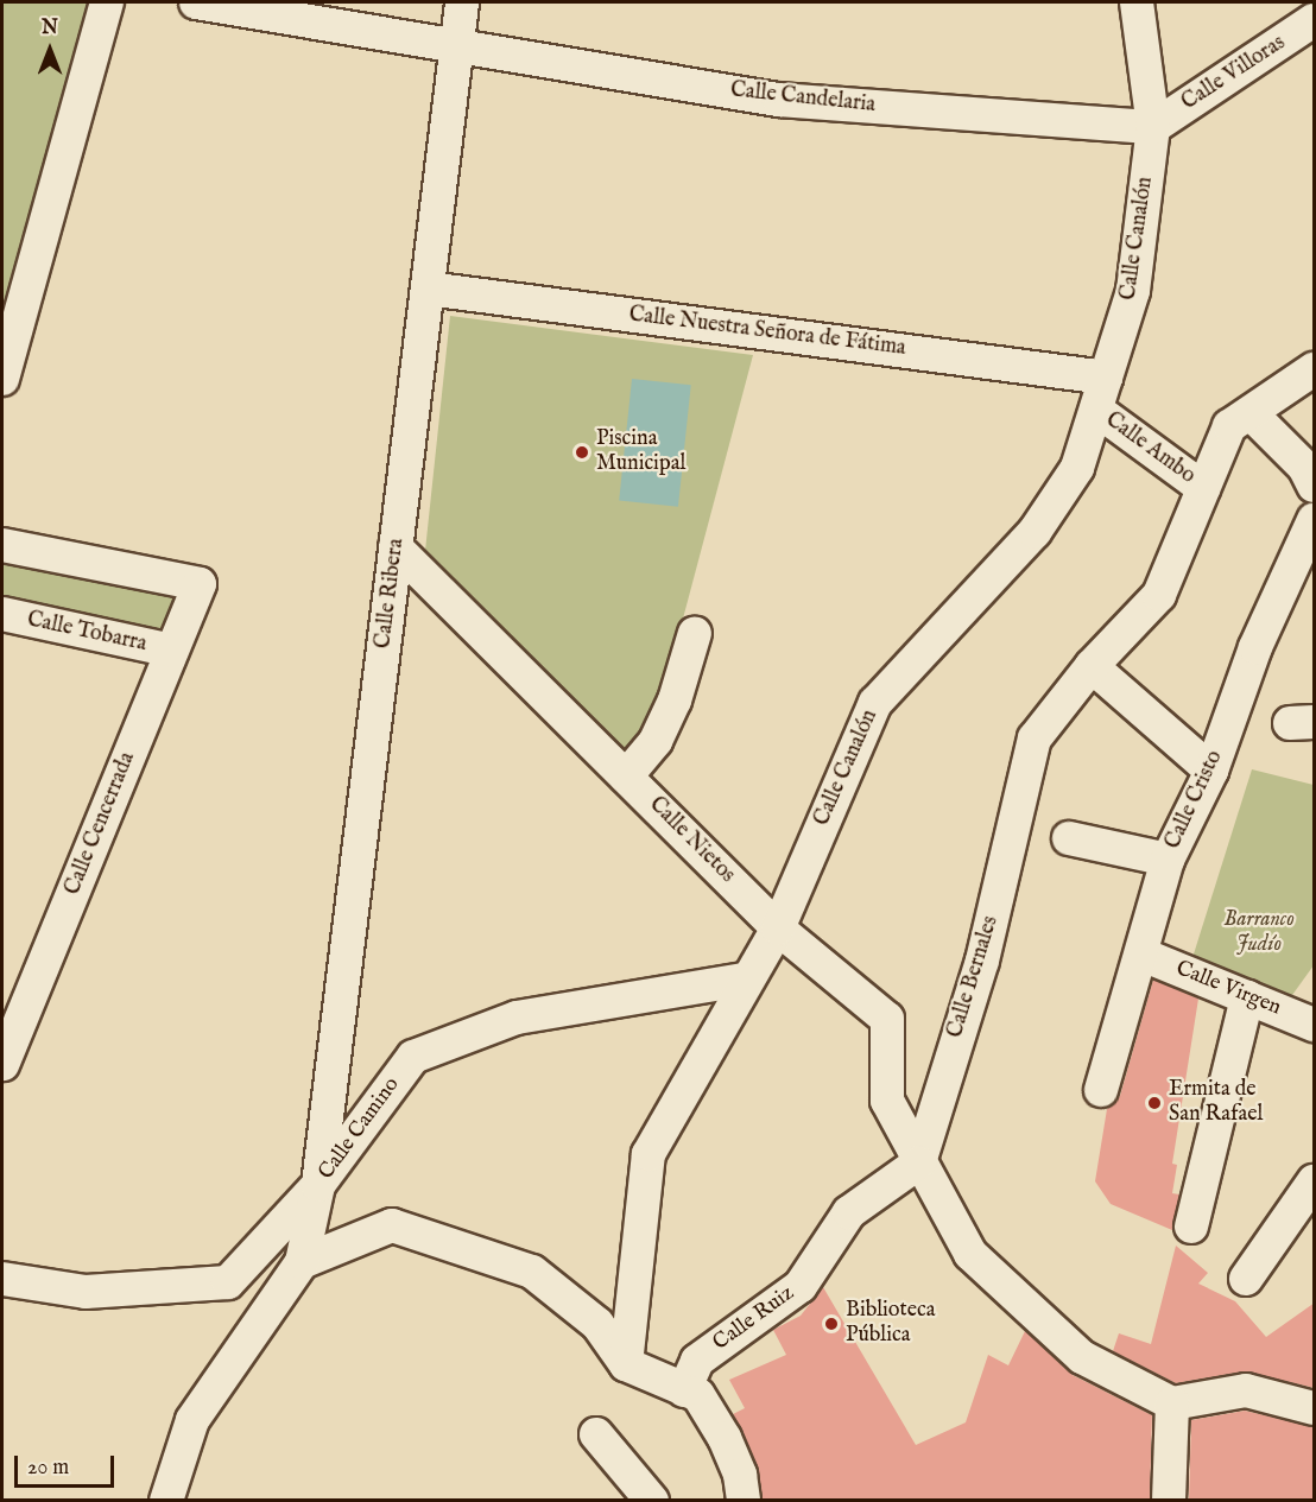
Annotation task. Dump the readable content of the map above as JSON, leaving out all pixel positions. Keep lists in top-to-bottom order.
{
  "streets": {
    "street": [
      "Calle Villoras",
      "Calle Candelaria",
      "Calle Canalón",
      "Calle Nuestra Señora de Fátima",
      "Calle Ambo",
      "Calle Ribera",
      "Calle Tobarra",
      "Calle Cristo",
      "Calle Cencerrada",
      "Calle Nietos",
      "Calle Bernales",
      "Calle Virgen",
      "Calle Camino",
      "Calle Ruiz"
    ]
  },
  "crossings": [
    ["Calle Villoras", "Calle Candelaria"],
    ["Calle Villoras", "Calle Canalón"],
    ["Calle Candelaria", "Calle Canalón"],
    ["Calle Candelaria", "Calle Ribera"],
    ["Calle Canalón", "Calle Nuestra Señora de Fátima"],
    ["Calle Canalón", "Calle Ambo"],
    ["Calle Canalón", "Calle Nietos"],
    ["Calle Canalón", "Calle Camino"],
    ["Calle Nuestra Señora de Fátima", "Calle Ribera"],
    ["Calle Ambo", "Calle Bernales"],
    ["Calle Ribera", "Calle Nietos"],
    ["Calle Ribera", "Calle Camino"],
    ["Calle Tobarra", "Calle Cencerrada"],
    ["Calle Cristo", "Calle Virgen"],
    ["Calle Nietos", "Calle Bernales"],
    ["Calle Nietos", "Calle Ruiz"],
    ["Calle Bernales", "Calle Ruiz"]
  ],
  "parks": ["Barranco Judío"],
  "places": ["Piscina Municipal", "Ermita de San Rafael", "Biblioteca Pública"],
  "scale_bar": "20 m",
  "north": "top"
}
